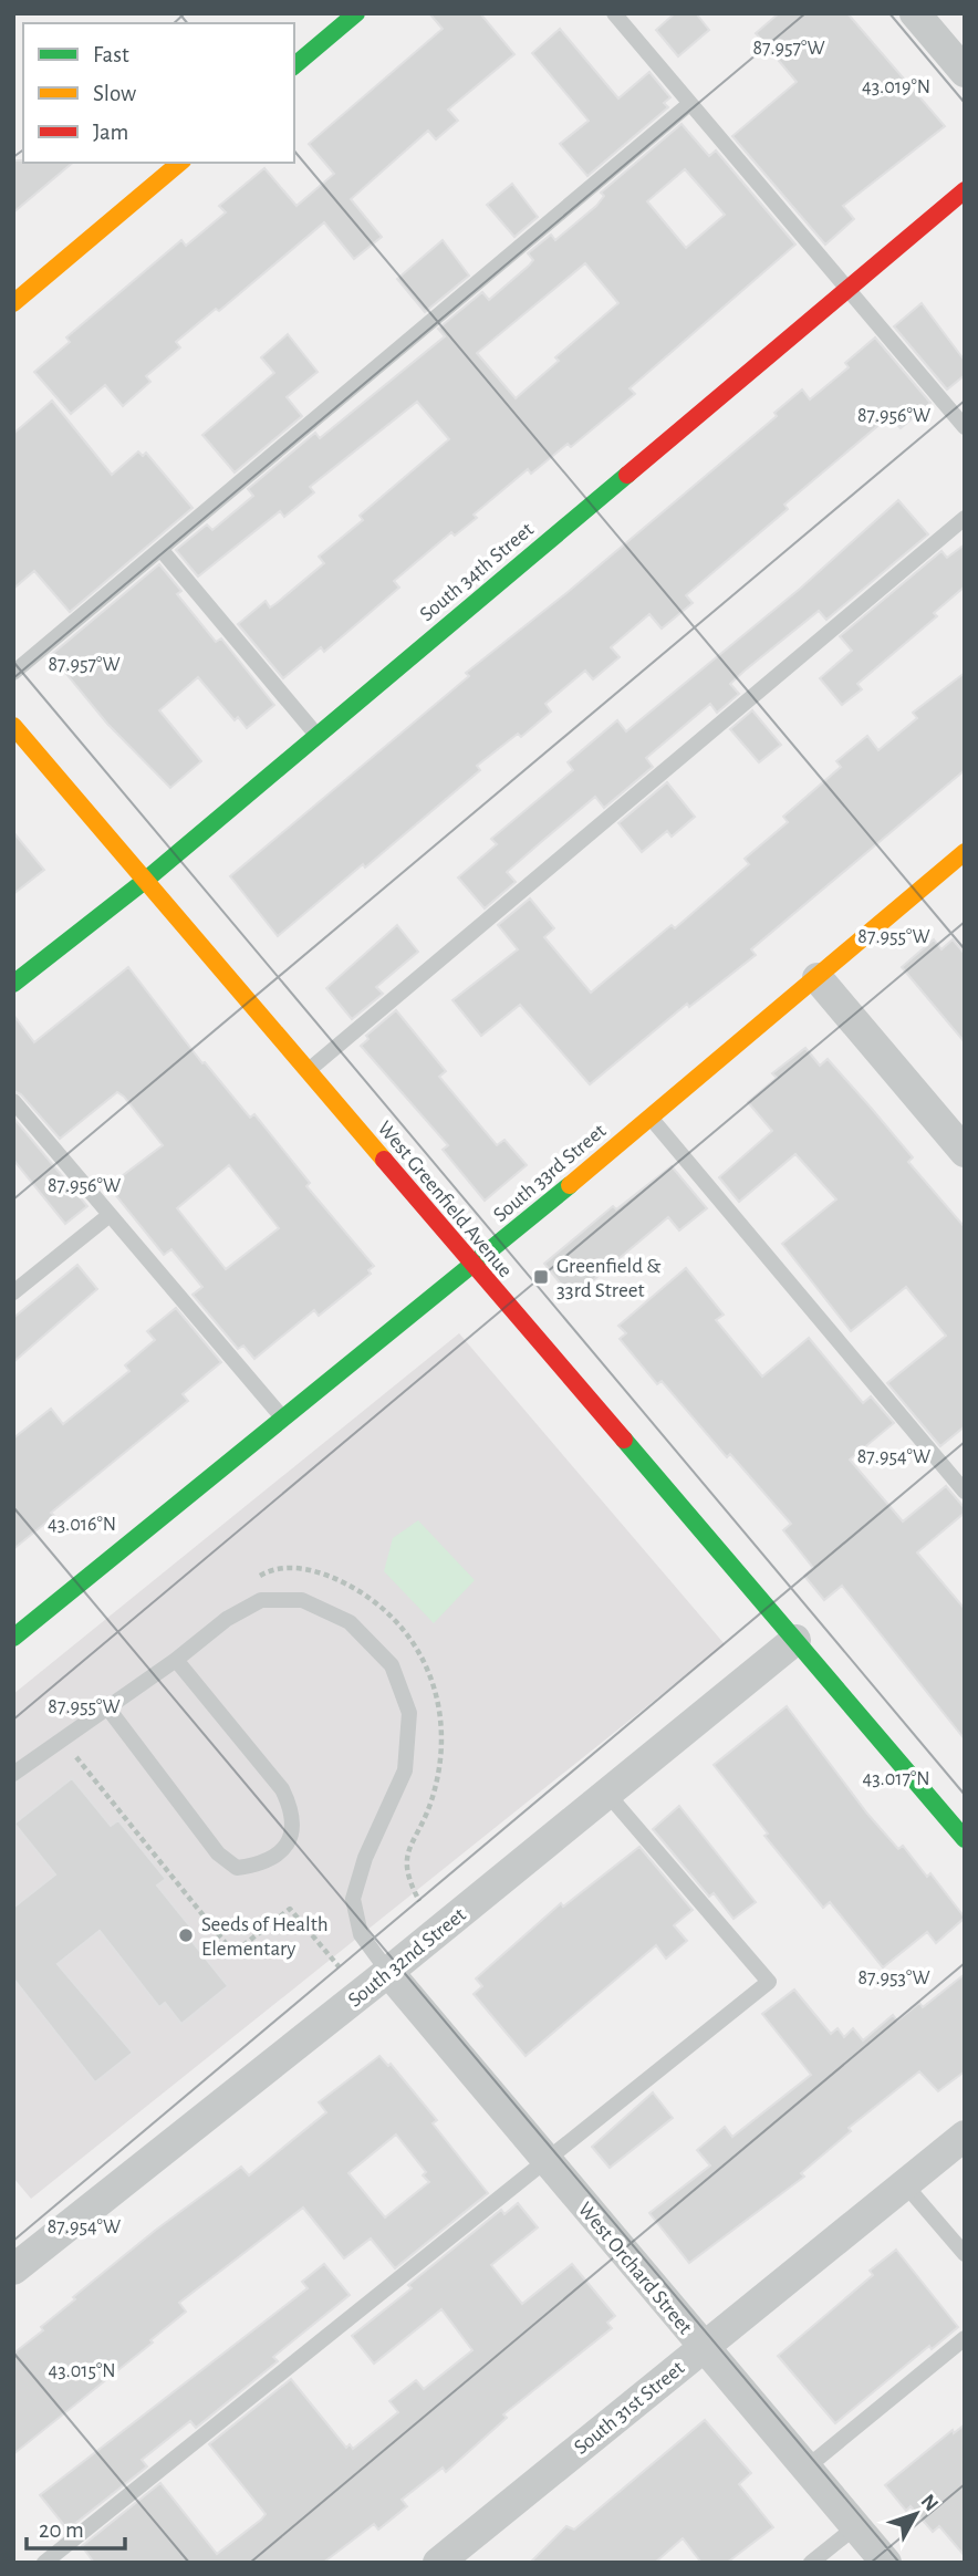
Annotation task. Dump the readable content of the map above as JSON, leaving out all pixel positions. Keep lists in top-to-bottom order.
{
  "streets": {
    "street": [
      "South 34th Street",
      "South 33rd Street",
      "West Greenfield Avenue",
      "South 32nd Street",
      "West Orchard Street",
      "South 31st Street"
    ]
  },
  "crossings": [
    ["South 34th Street", "West Greenfield Avenue"],
    ["South 33rd Street", "West Greenfield Avenue"],
    ["West Greenfield Avenue", "South 32nd Street"],
    ["South 32nd Street", "West Orchard Street"],
    ["West Orchard Street", "South 31st Street"]
  ],
  "places": {
    "transit": ["Greenfield & 33rd Street"],
    "other": ["Seeds of Health Elementary"]
  },
  "legend": ["Fast", "Slow", "Jam"],
  "scale_bar": "20 m",
  "north": "top right",
  "coordinates": [
    "87.957°W",
    "43.019°N",
    "87.956°W",
    "87.955°W",
    "87.954°W",
    "43.016°N",
    "43.017°N",
    "87.953°W",
    "43.015°N"
  ]
}
